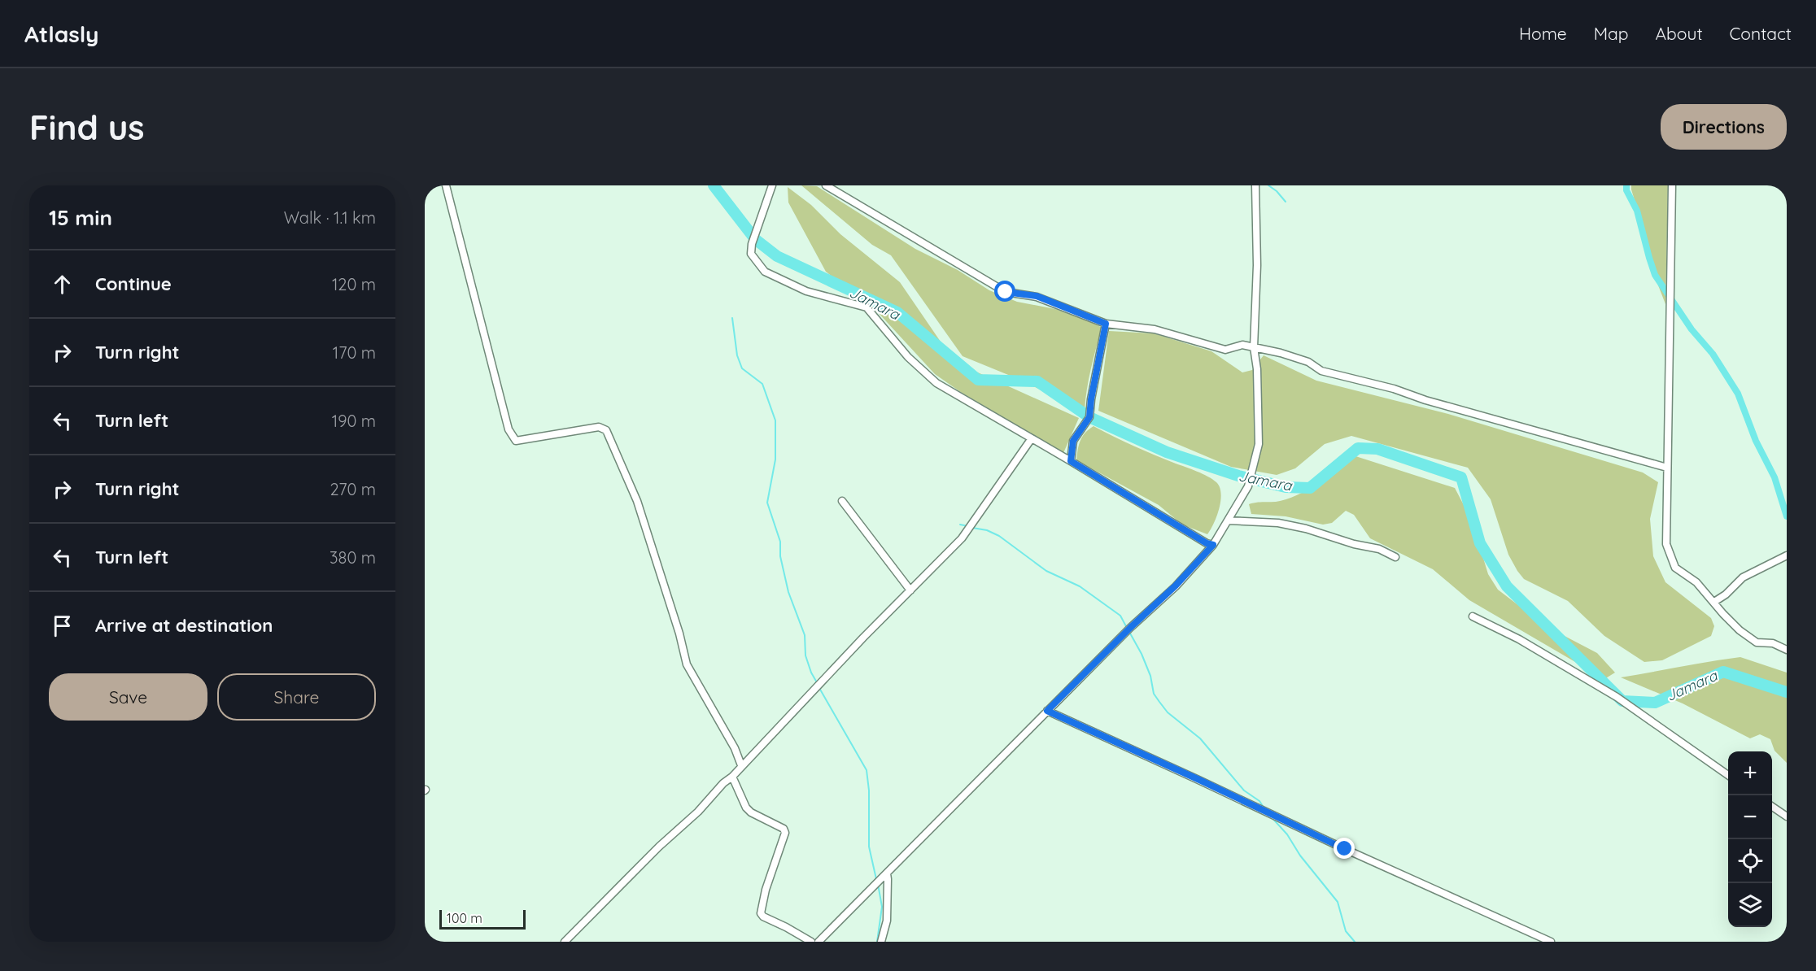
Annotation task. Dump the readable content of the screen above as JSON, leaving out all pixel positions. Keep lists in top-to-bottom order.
{
  "water": ["Jamara"],
  "scale_bar": "100 m",
  "page": {
    "header": "Atlasly",
    "nav": [
      "Home",
      "Map",
      "About",
      "Contact"
    ],
    "buttons": [
      "Directions",
      ["Save", "Share"]
    ],
    "title": "Find us",
    "heading": ["15 min", "Walk · 1.1 km"],
    "list": [
      ["Continue", "120 m"],
      ["Turn right", "170 m"],
      ["Turn left", "190 m"],
      ["Turn right", "270 m"],
      ["Turn left", "380 m"],
      "Arrive at destination"
    ],
    "map_buttons": ["+", "−"],
    "scale": "100 m"
  }
}
